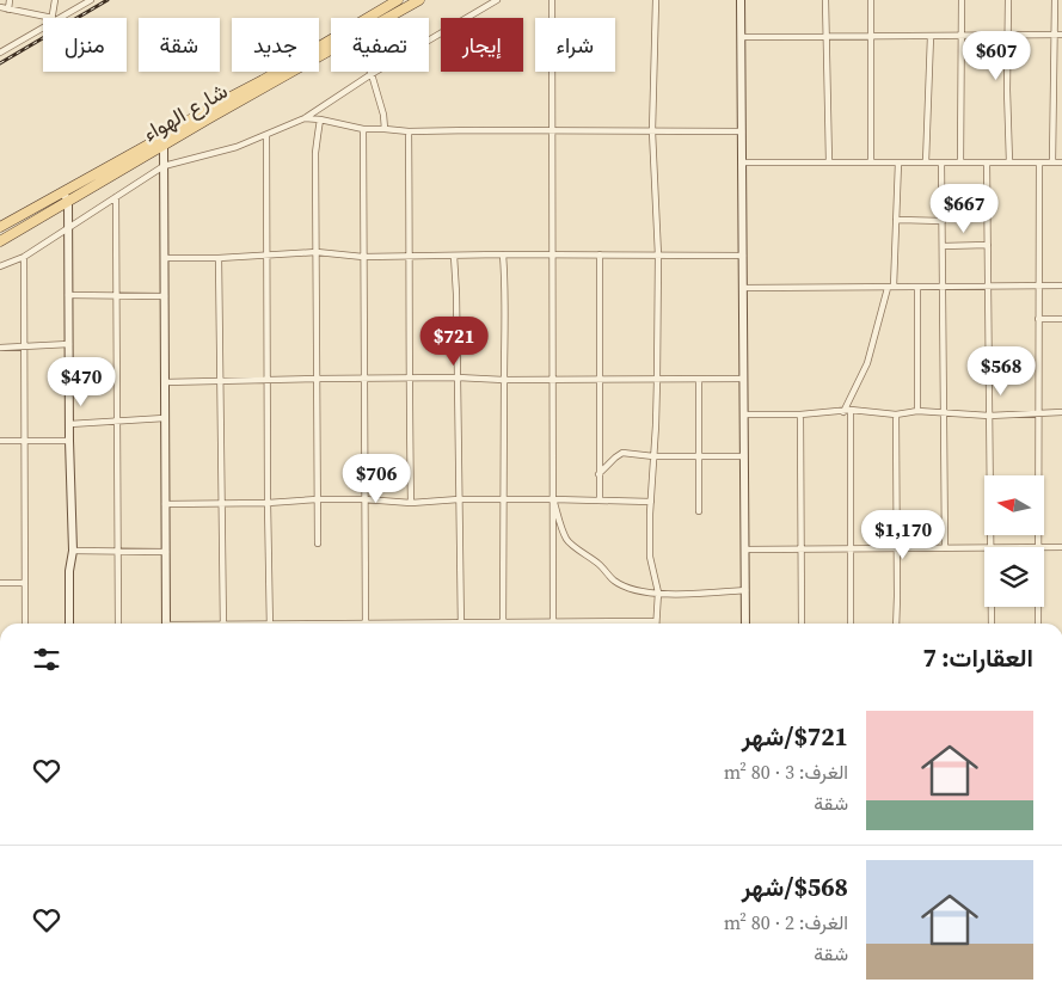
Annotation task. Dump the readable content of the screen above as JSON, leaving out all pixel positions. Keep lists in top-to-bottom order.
{
  "streets": {
    "main road": ["شارع الهواء"]
  },
  "north": "left",
  "page": {
    "chip": [
      "شراء",
      "إيجار",
      "تصفية",
      "جديد",
      "شقة",
      "منزل"
    ],
    "price": [
      "$607",
      "$667",
      "$721",
      "$568",
      "$470",
      "$706",
      "$1,170"
    ],
    "heading": "العقارات: 7",
    "list": [
      {
        "name": "$721/شهر",
        "note": "الغرف: 3 · 80 m² · شقة"
      },
      {
        "name": "$568/شهر",
        "note": "الغرف: 2 · 80 m² · شقة"
      }
    ]
  }
}
